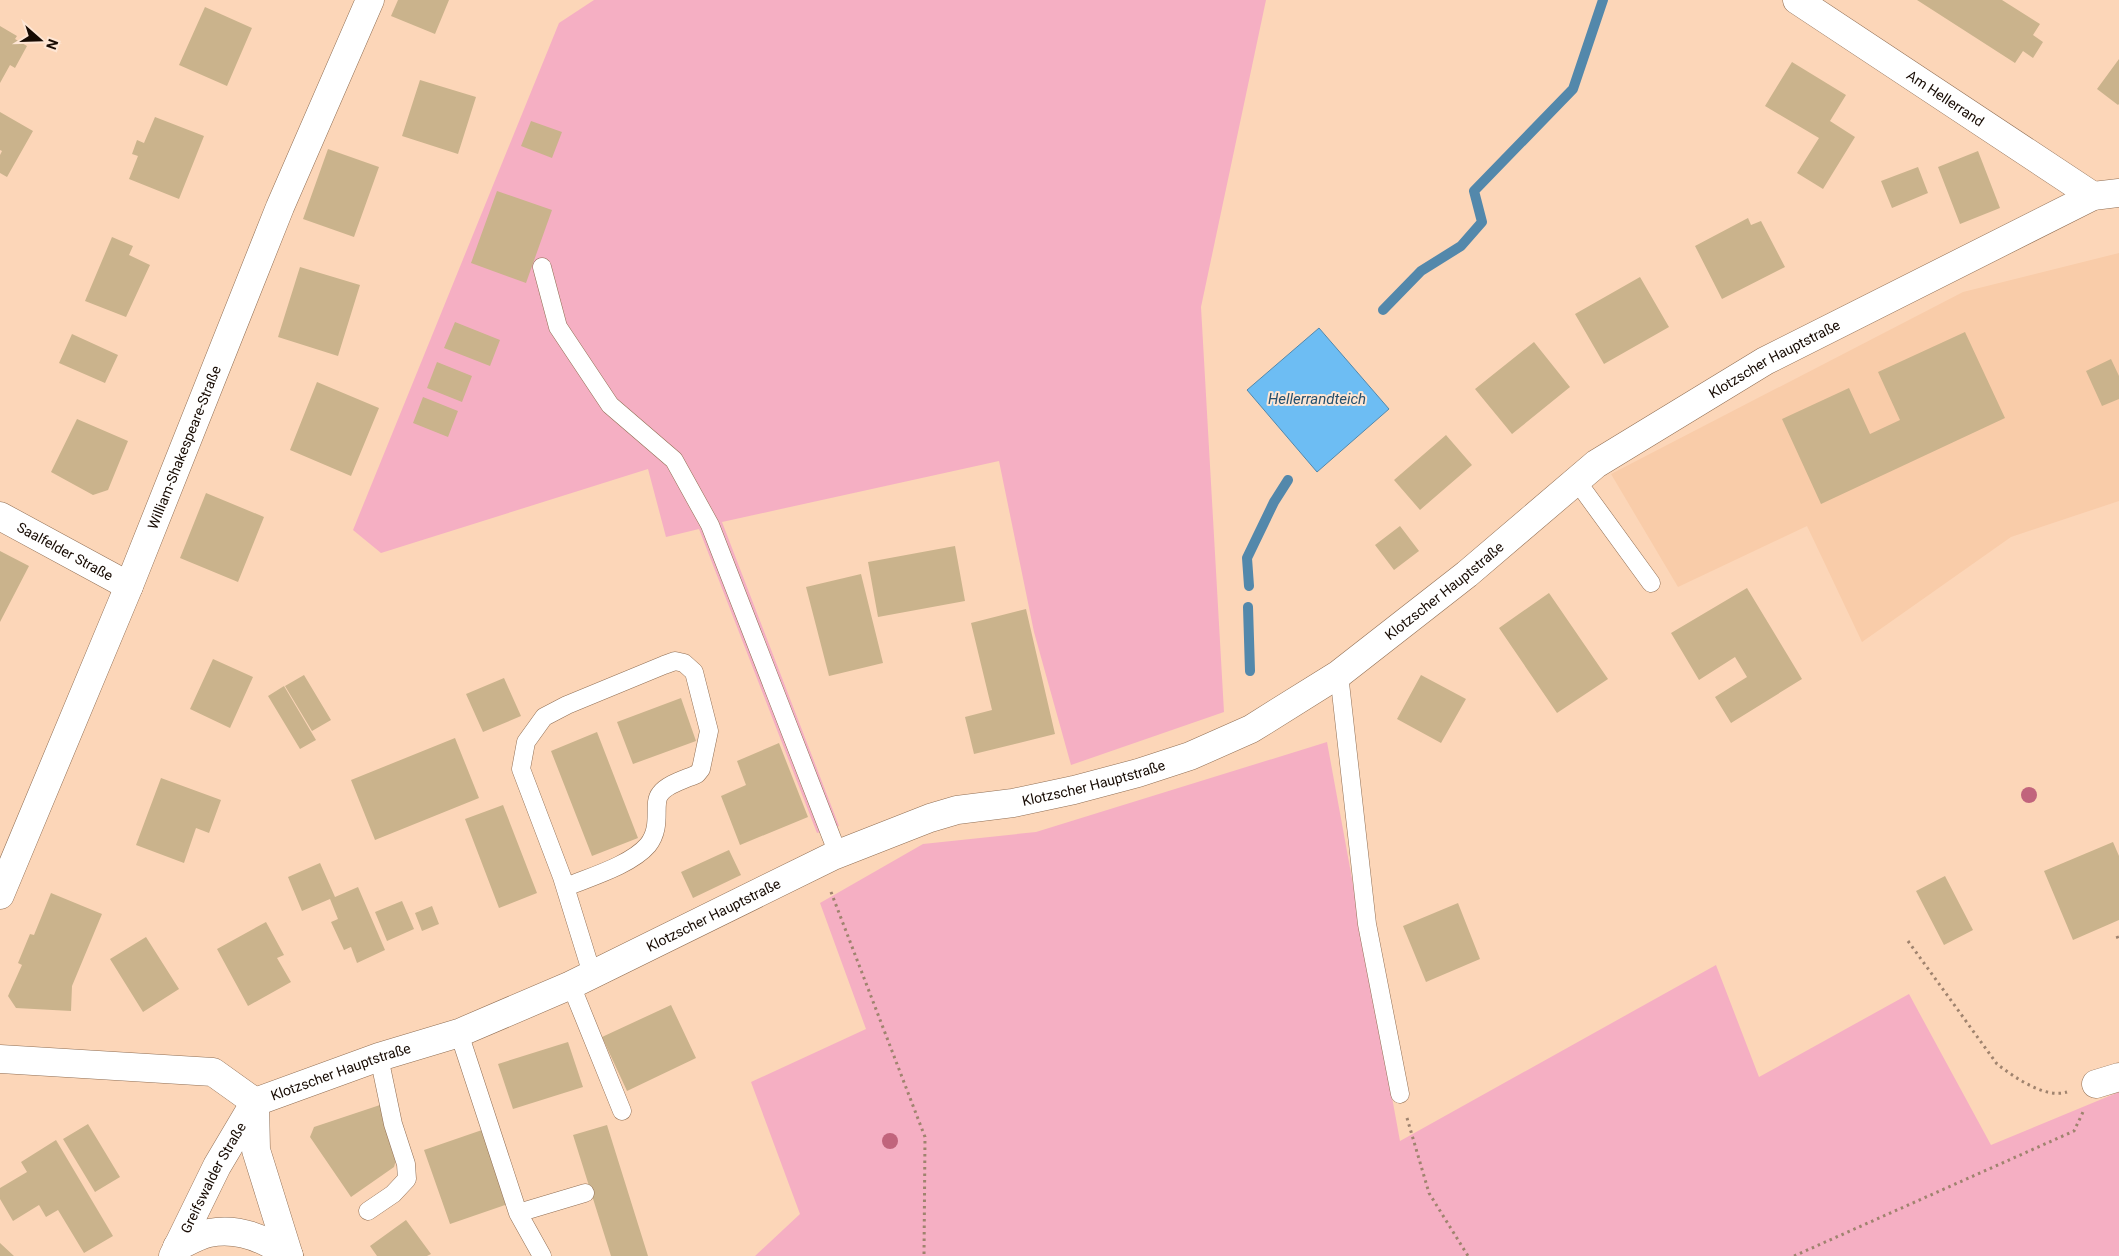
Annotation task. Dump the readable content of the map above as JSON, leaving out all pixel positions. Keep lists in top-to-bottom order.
{
  "streets": {
    "street": [
      "Am Hellerrand",
      "Klotzscher Hauptstraße",
      "William-Shakespeare-Straße",
      "Saalfelder Straße",
      "Greifswalder Straße"
    ]
  },
  "crossings": [
    ["Am Hellerrand", "Klotzscher Hauptstraße"],
    ["Klotzscher Hauptstraße", "Greifswalder Straße"],
    ["William-Shakespeare-Straße", "Saalfelder Straße"]
  ],
  "water": ["Hellerrandteich"],
  "north": "right"
}
